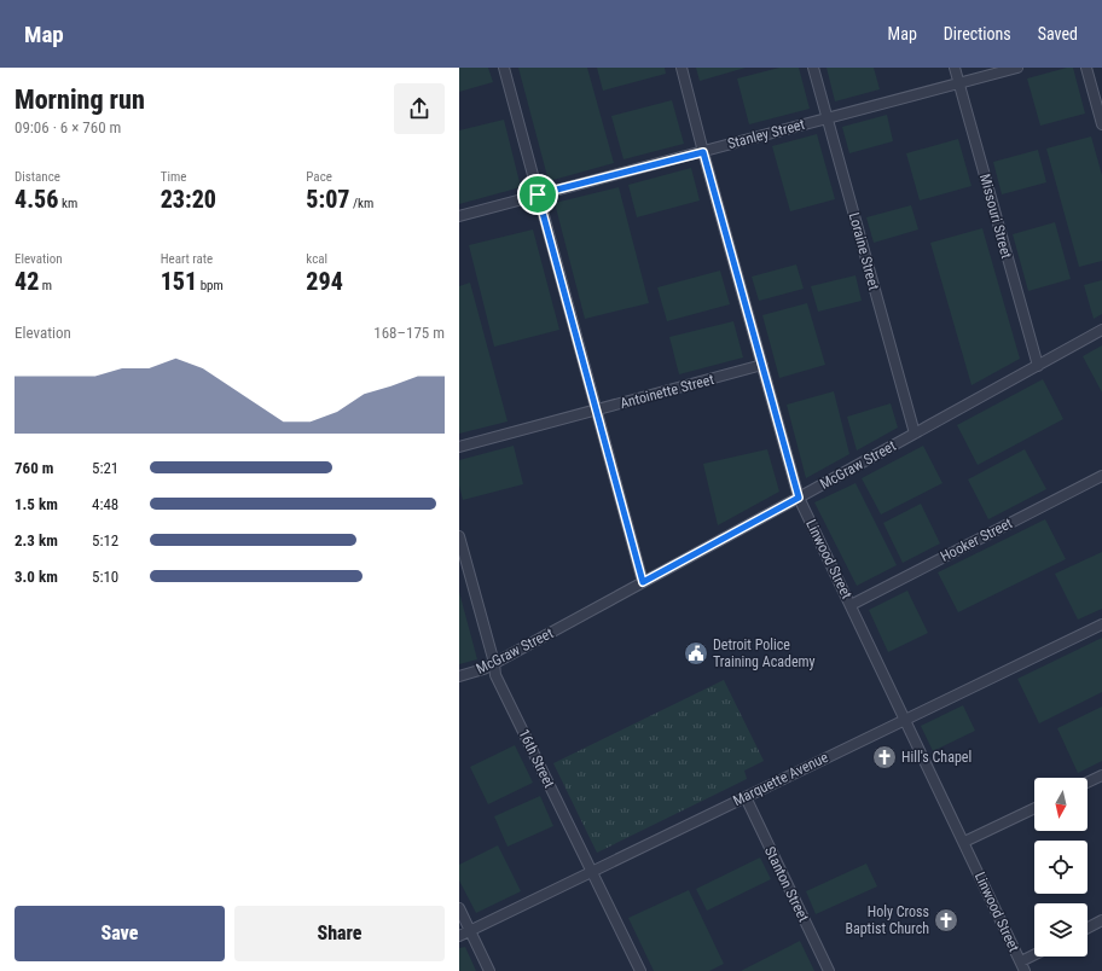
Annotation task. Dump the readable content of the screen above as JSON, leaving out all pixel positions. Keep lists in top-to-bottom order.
{
  "streets": {
    "street": [
      "Stanley Street",
      "Missouri Street",
      "Loraine Street",
      "Antoinette Street",
      "McGraw Street",
      "Hooker Street",
      "Linwood Street",
      "16th Street",
      "Marquette Avenue",
      "Stanton Street"
    ]
  },
  "crossings": [
    ["Stanley Street", "Missouri Street"],
    ["Stanley Street", "Loraine Street"],
    ["Stanley Street", "Linwood Street"],
    ["Missouri Street", "McGraw Street"],
    ["Loraine Street", "McGraw Street"],
    ["Antoinette Street", "Linwood Street"],
    ["McGraw Street", "Linwood Street"],
    ["McGraw Street", "16th Street"],
    ["Hooker Street", "Linwood Street"],
    ["Linwood Street", "Marquette Avenue"],
    ["16th Street", "Marquette Avenue"],
    ["Marquette Avenue", "Stanton Street"]
  ],
  "places": {
    "public building": ["Detroit Police Training Academy"],
    "church": ["Hill's Chapel", "Holy Cross Baptist Church"]
  },
  "north": "bottom",
  "page": {
    "header": "Map",
    "nav": ["Map", "Directions", "Saved"],
    "heading": ["Morning run", "09:06 · 6 × 760 m"],
    "stats": [
      ["Distance", "4.56 km"],
      ["Time", "23:20"],
      ["Pace", "5:07 /km"],
      ["Elevation", "42 m"],
      ["Heart rate", "151 bpm"],
      ["kcal", "294"]
    ],
    "chart": ["Elevation", "168–175 m"],
    "list": [
      {
        "name": "760 m",
        "note": "5:21"
      },
      {
        "name": "1.5 km",
        "note": "4:48"
      },
      {
        "name": "2.3 km",
        "note": "5:12"
      },
      {
        "name": "3.0 km",
        "note": "5:10"
      }
    ],
    "buttons": ["Save", "Share"]
  }
}
